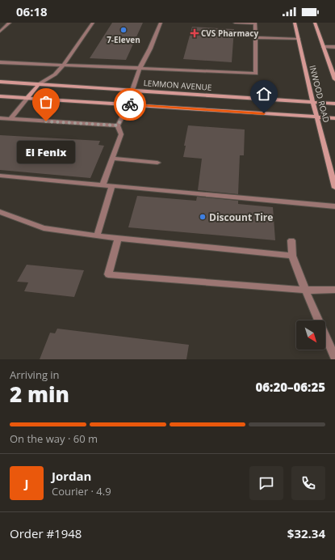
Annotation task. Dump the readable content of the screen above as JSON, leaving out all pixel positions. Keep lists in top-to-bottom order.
{
  "streets": {
    "main road": ["LEMMON AVENUE", "INWOOD ROAD"]
  },
  "crossings": [
    ["LEMMON AVENUE", "INWOOD ROAD"]
  ],
  "places": {
    "other": ["7-Eleven", "El Fenix", "Discount Tire"],
    "health": ["CVS Pharmacy"]
  },
  "north": "bottom right",
  "page": {
    "status": "06:18",
    "bubble": "El Fenix",
    "heading": ["2 min", "Arriving in", "06:20–06:25"],
    "panel": [
      "Jordan",
      "Courier · 4.9",
      "Order #1948",
      "$32.34"
    ],
    "bar": "On the way · 60 m",
    "round": "J"
  }
}
